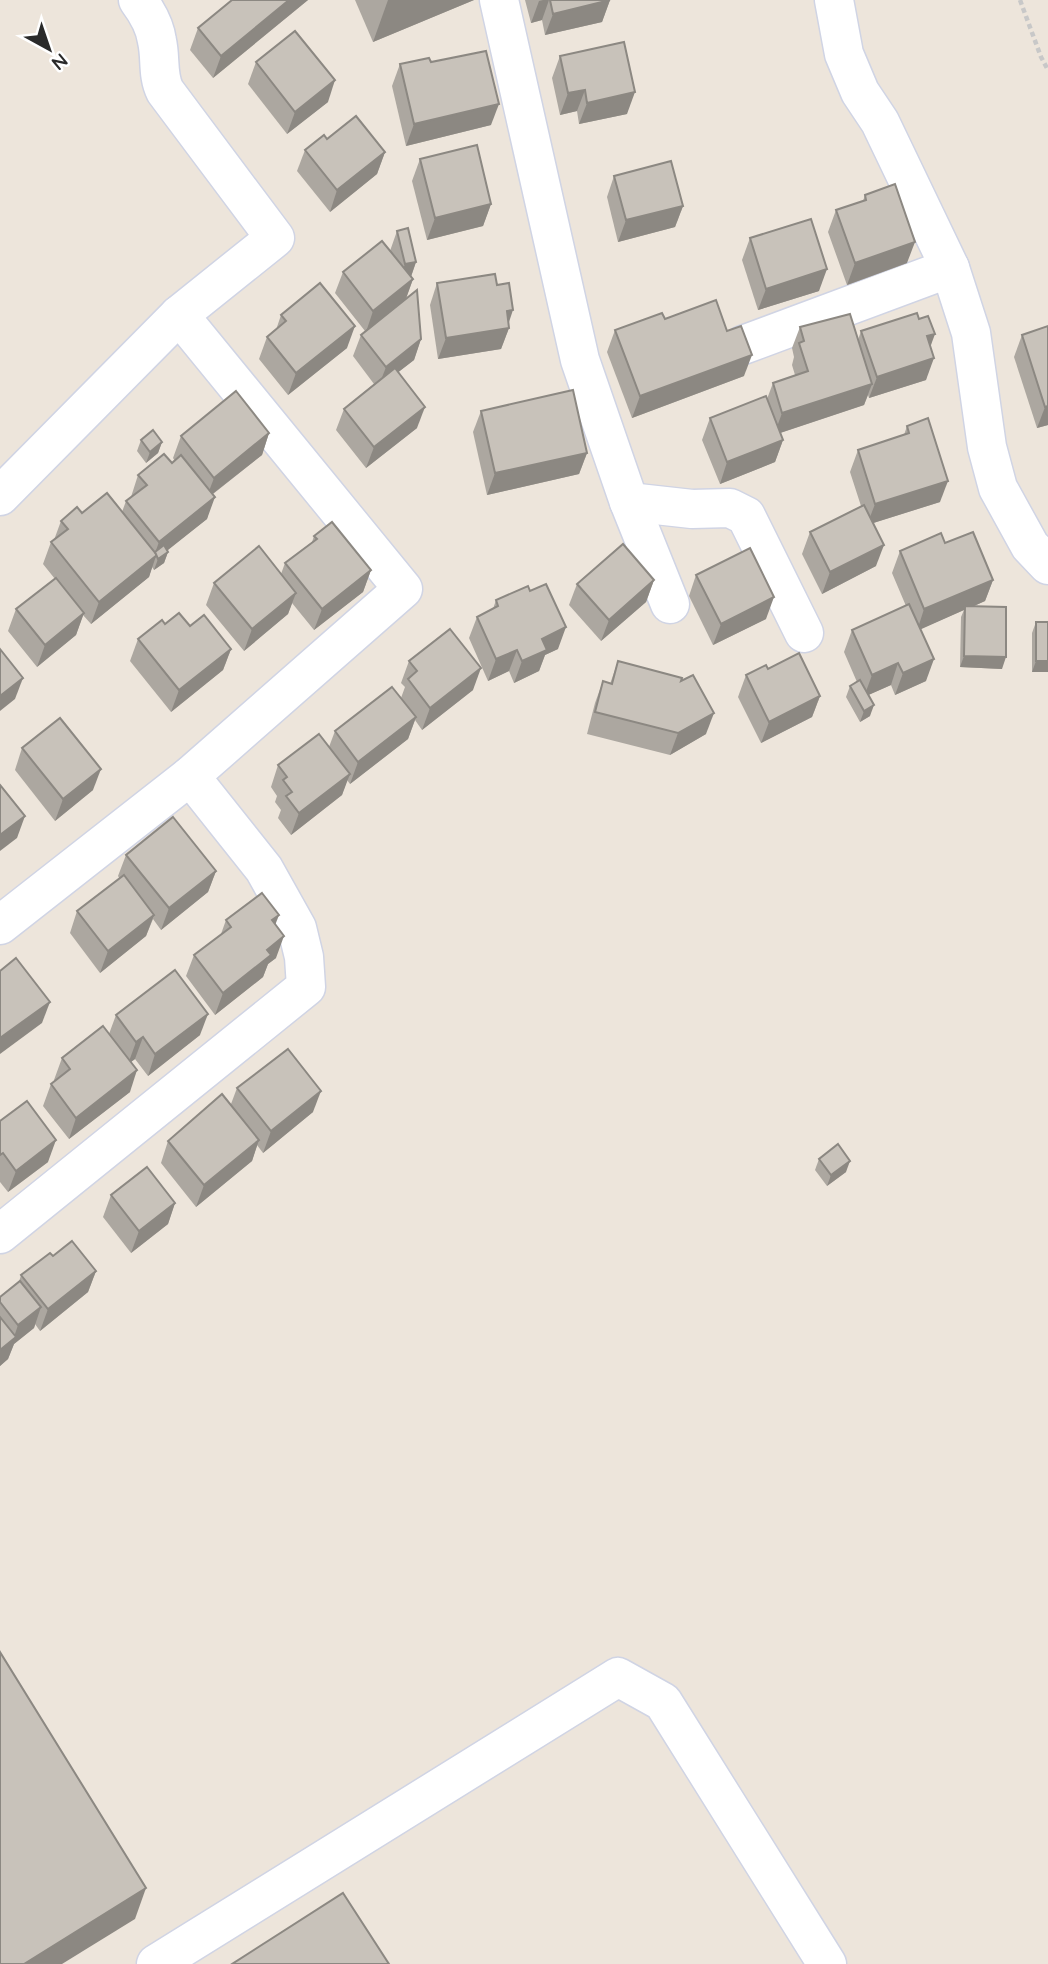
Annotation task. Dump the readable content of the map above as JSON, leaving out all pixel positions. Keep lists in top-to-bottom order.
{
  "north": "bottom right"
}
